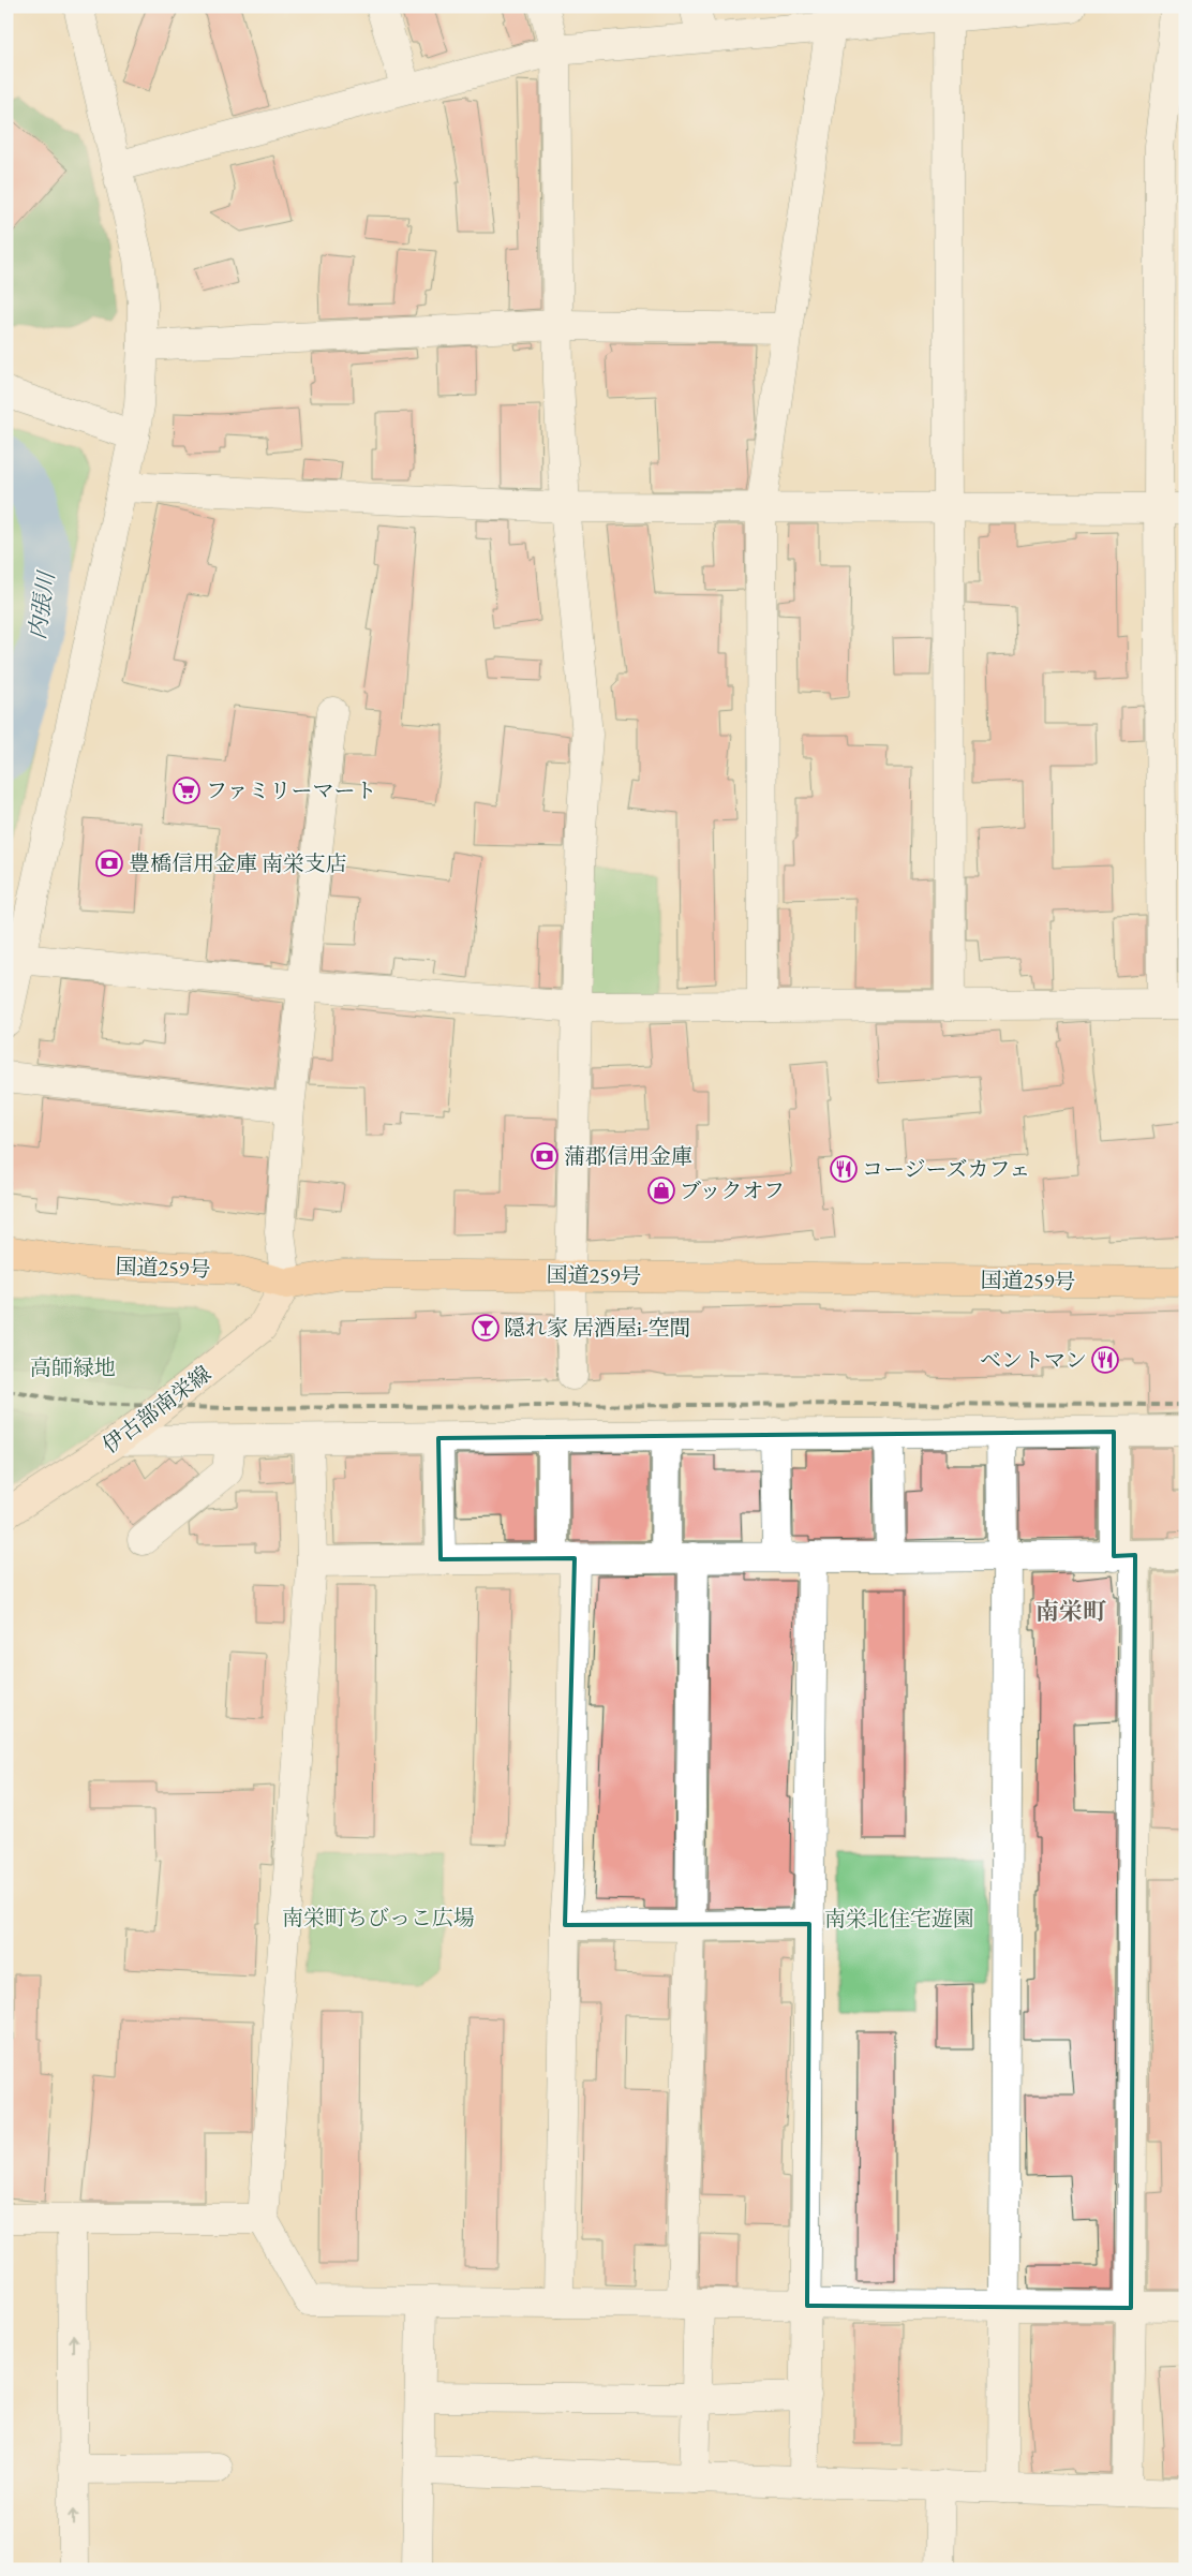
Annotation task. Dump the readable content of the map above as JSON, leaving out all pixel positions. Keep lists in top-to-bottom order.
{
  "streets": {
    "highway": ["国道259号"],
    "main road": ["伊古部南栄線"]
  },
  "crossings": [
    ["国道259号", "伊古部南栄線"]
  ],
  "districts": ["南栄町"],
  "water": ["内張川"],
  "parks": ["高師緑地", "南栄町ちびっこ広場", "南栄北住宅遊園"],
  "places": {
    "supermarket": ["ファミリーマート"],
    "bank": ["豊橋信用金庫 南栄支店", "蒲郡信用金庫"],
    "restaurant": ["コージーズカフェ", "ベントマン"],
    "shop": ["ブックオフ"],
    "bar": ["隠れ家 居酒屋i-空間"]
  }
}
